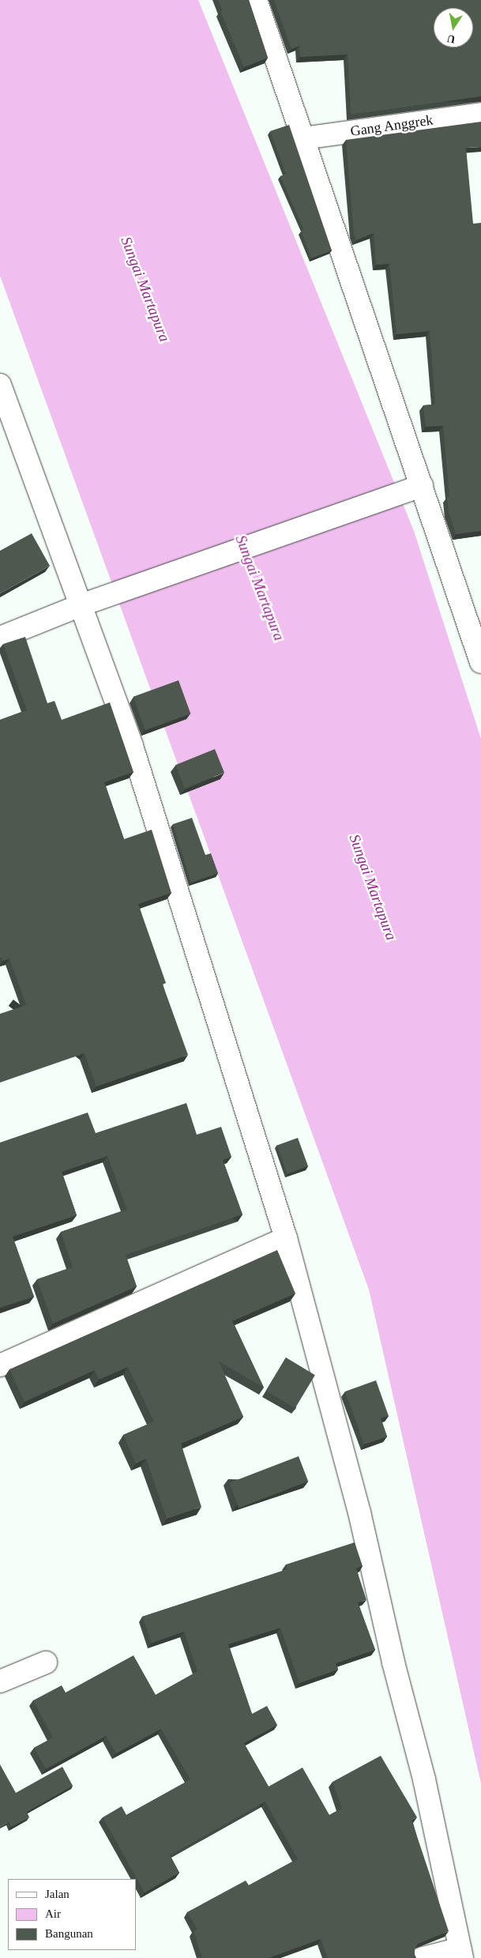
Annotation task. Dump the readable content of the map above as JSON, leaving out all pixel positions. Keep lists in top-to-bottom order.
{
  "streets": {
    "street": ["Gang Anggrek"]
  },
  "water": ["Sungai Martapura"],
  "legend": ["Jalan", "Air", "Bangunan"],
  "north": "bottom"
}
